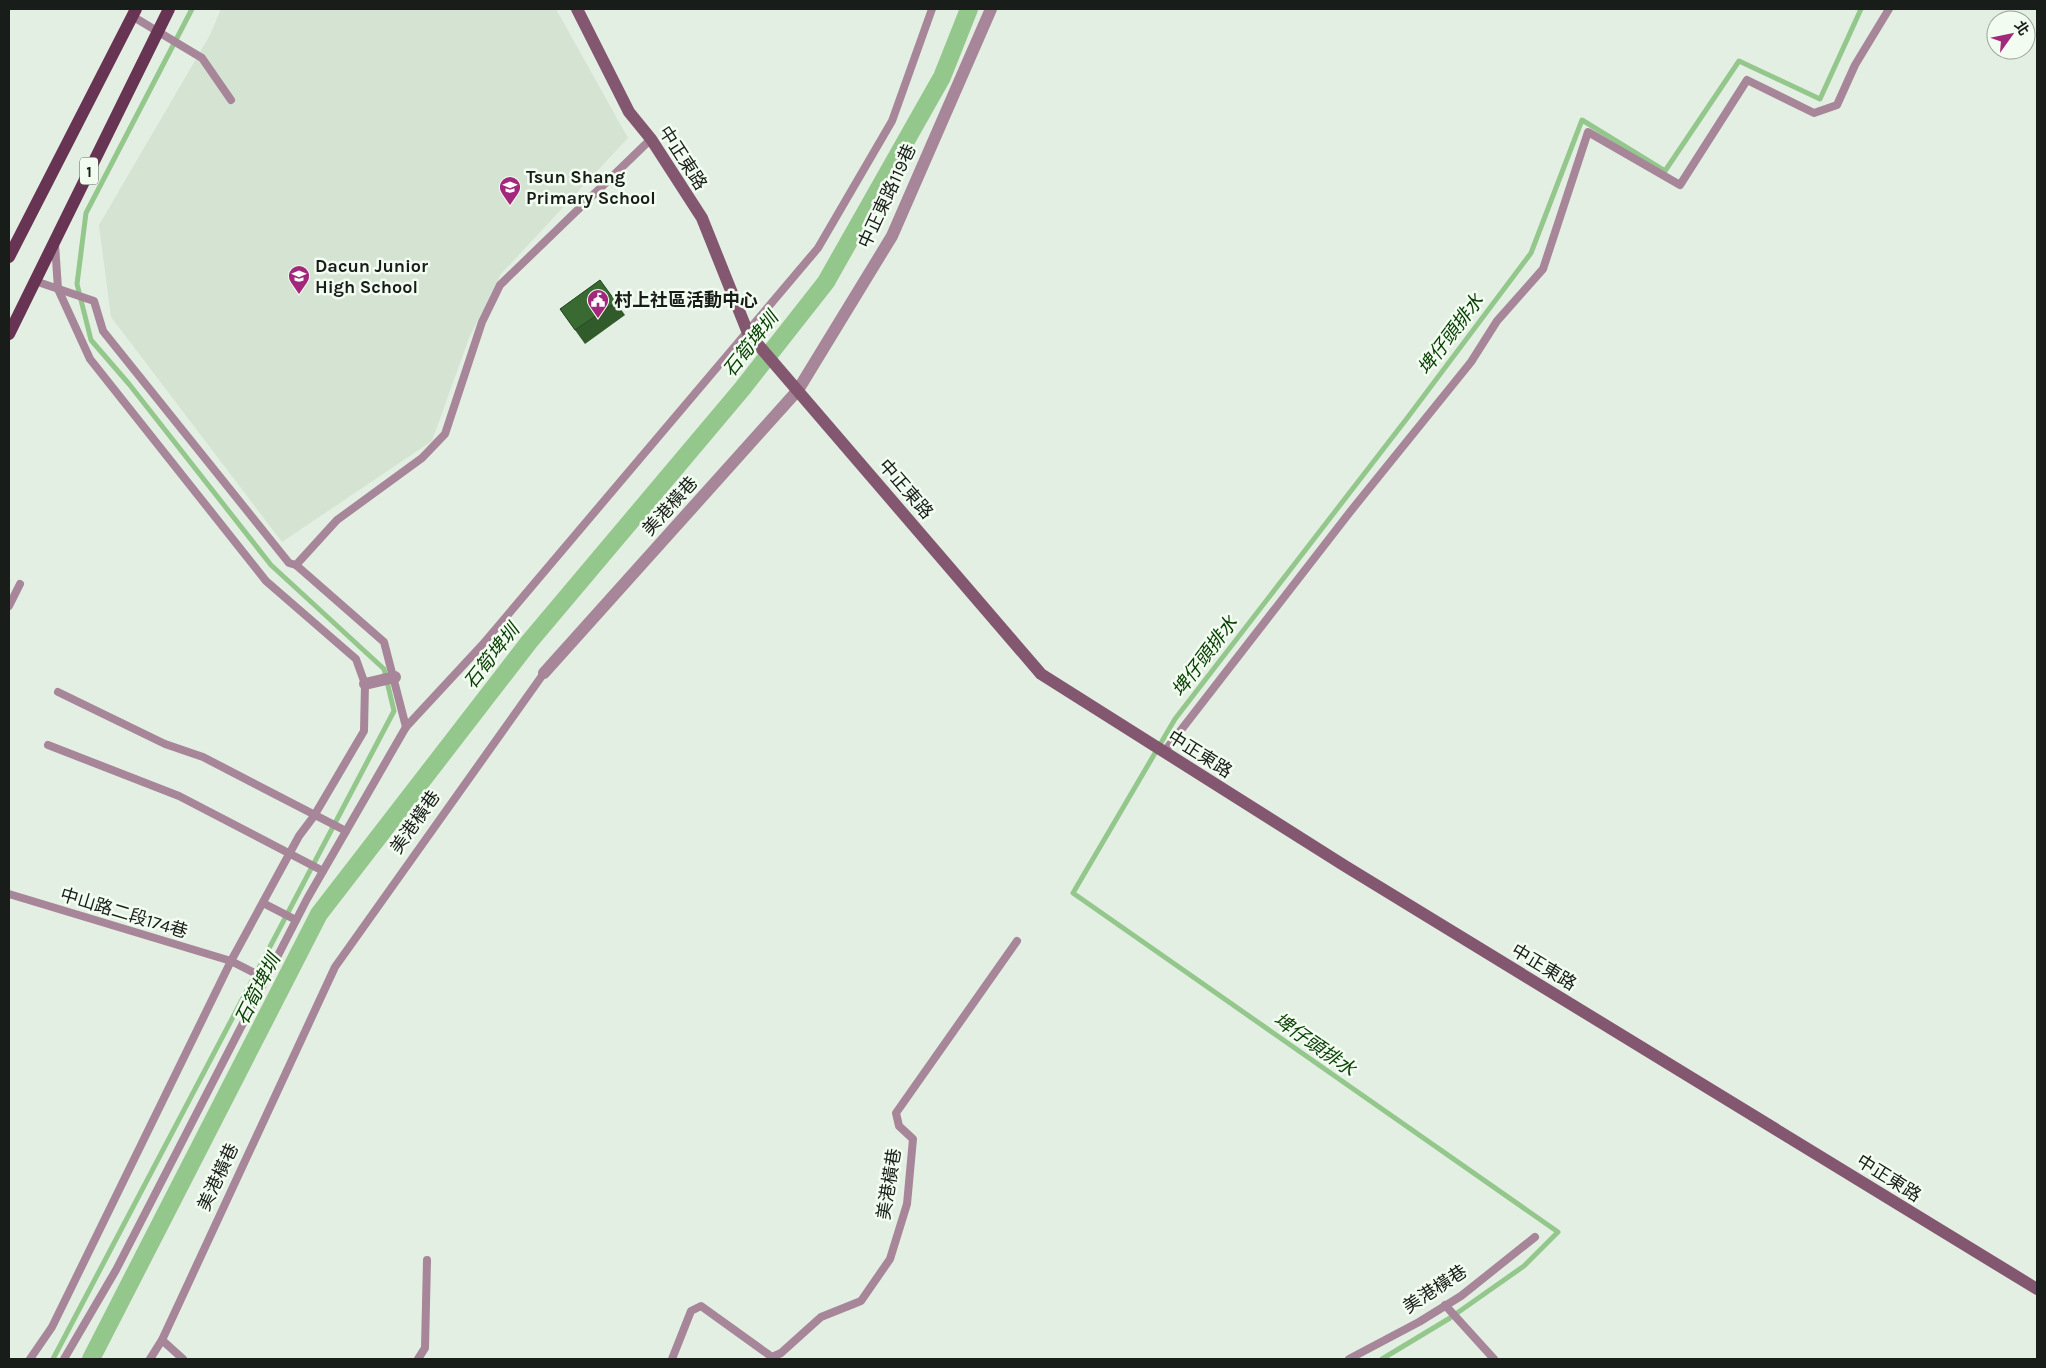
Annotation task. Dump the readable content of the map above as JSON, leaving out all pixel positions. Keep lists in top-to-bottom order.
{
  "streets": {
    "main road": ["中正東路", "1"],
    "street": ["中正東路119巷", "美港橫巷"],
    "lane": ["中山路二段174巷"]
  },
  "crossings": [
    ["中正東路", "中正東路119巷"],
    ["中正東路", "美港橫巷"],
    ["中正東路119巷", "美港橫巷"]
  ],
  "water": ["埤仔頭排水", "石筍埤圳"],
  "places": {
    "school or university": ["Tsun Shang Primary School", "Dacun Junior High School"],
    "public building": ["村上社區活動中心"]
  },
  "north": "top right"
}
